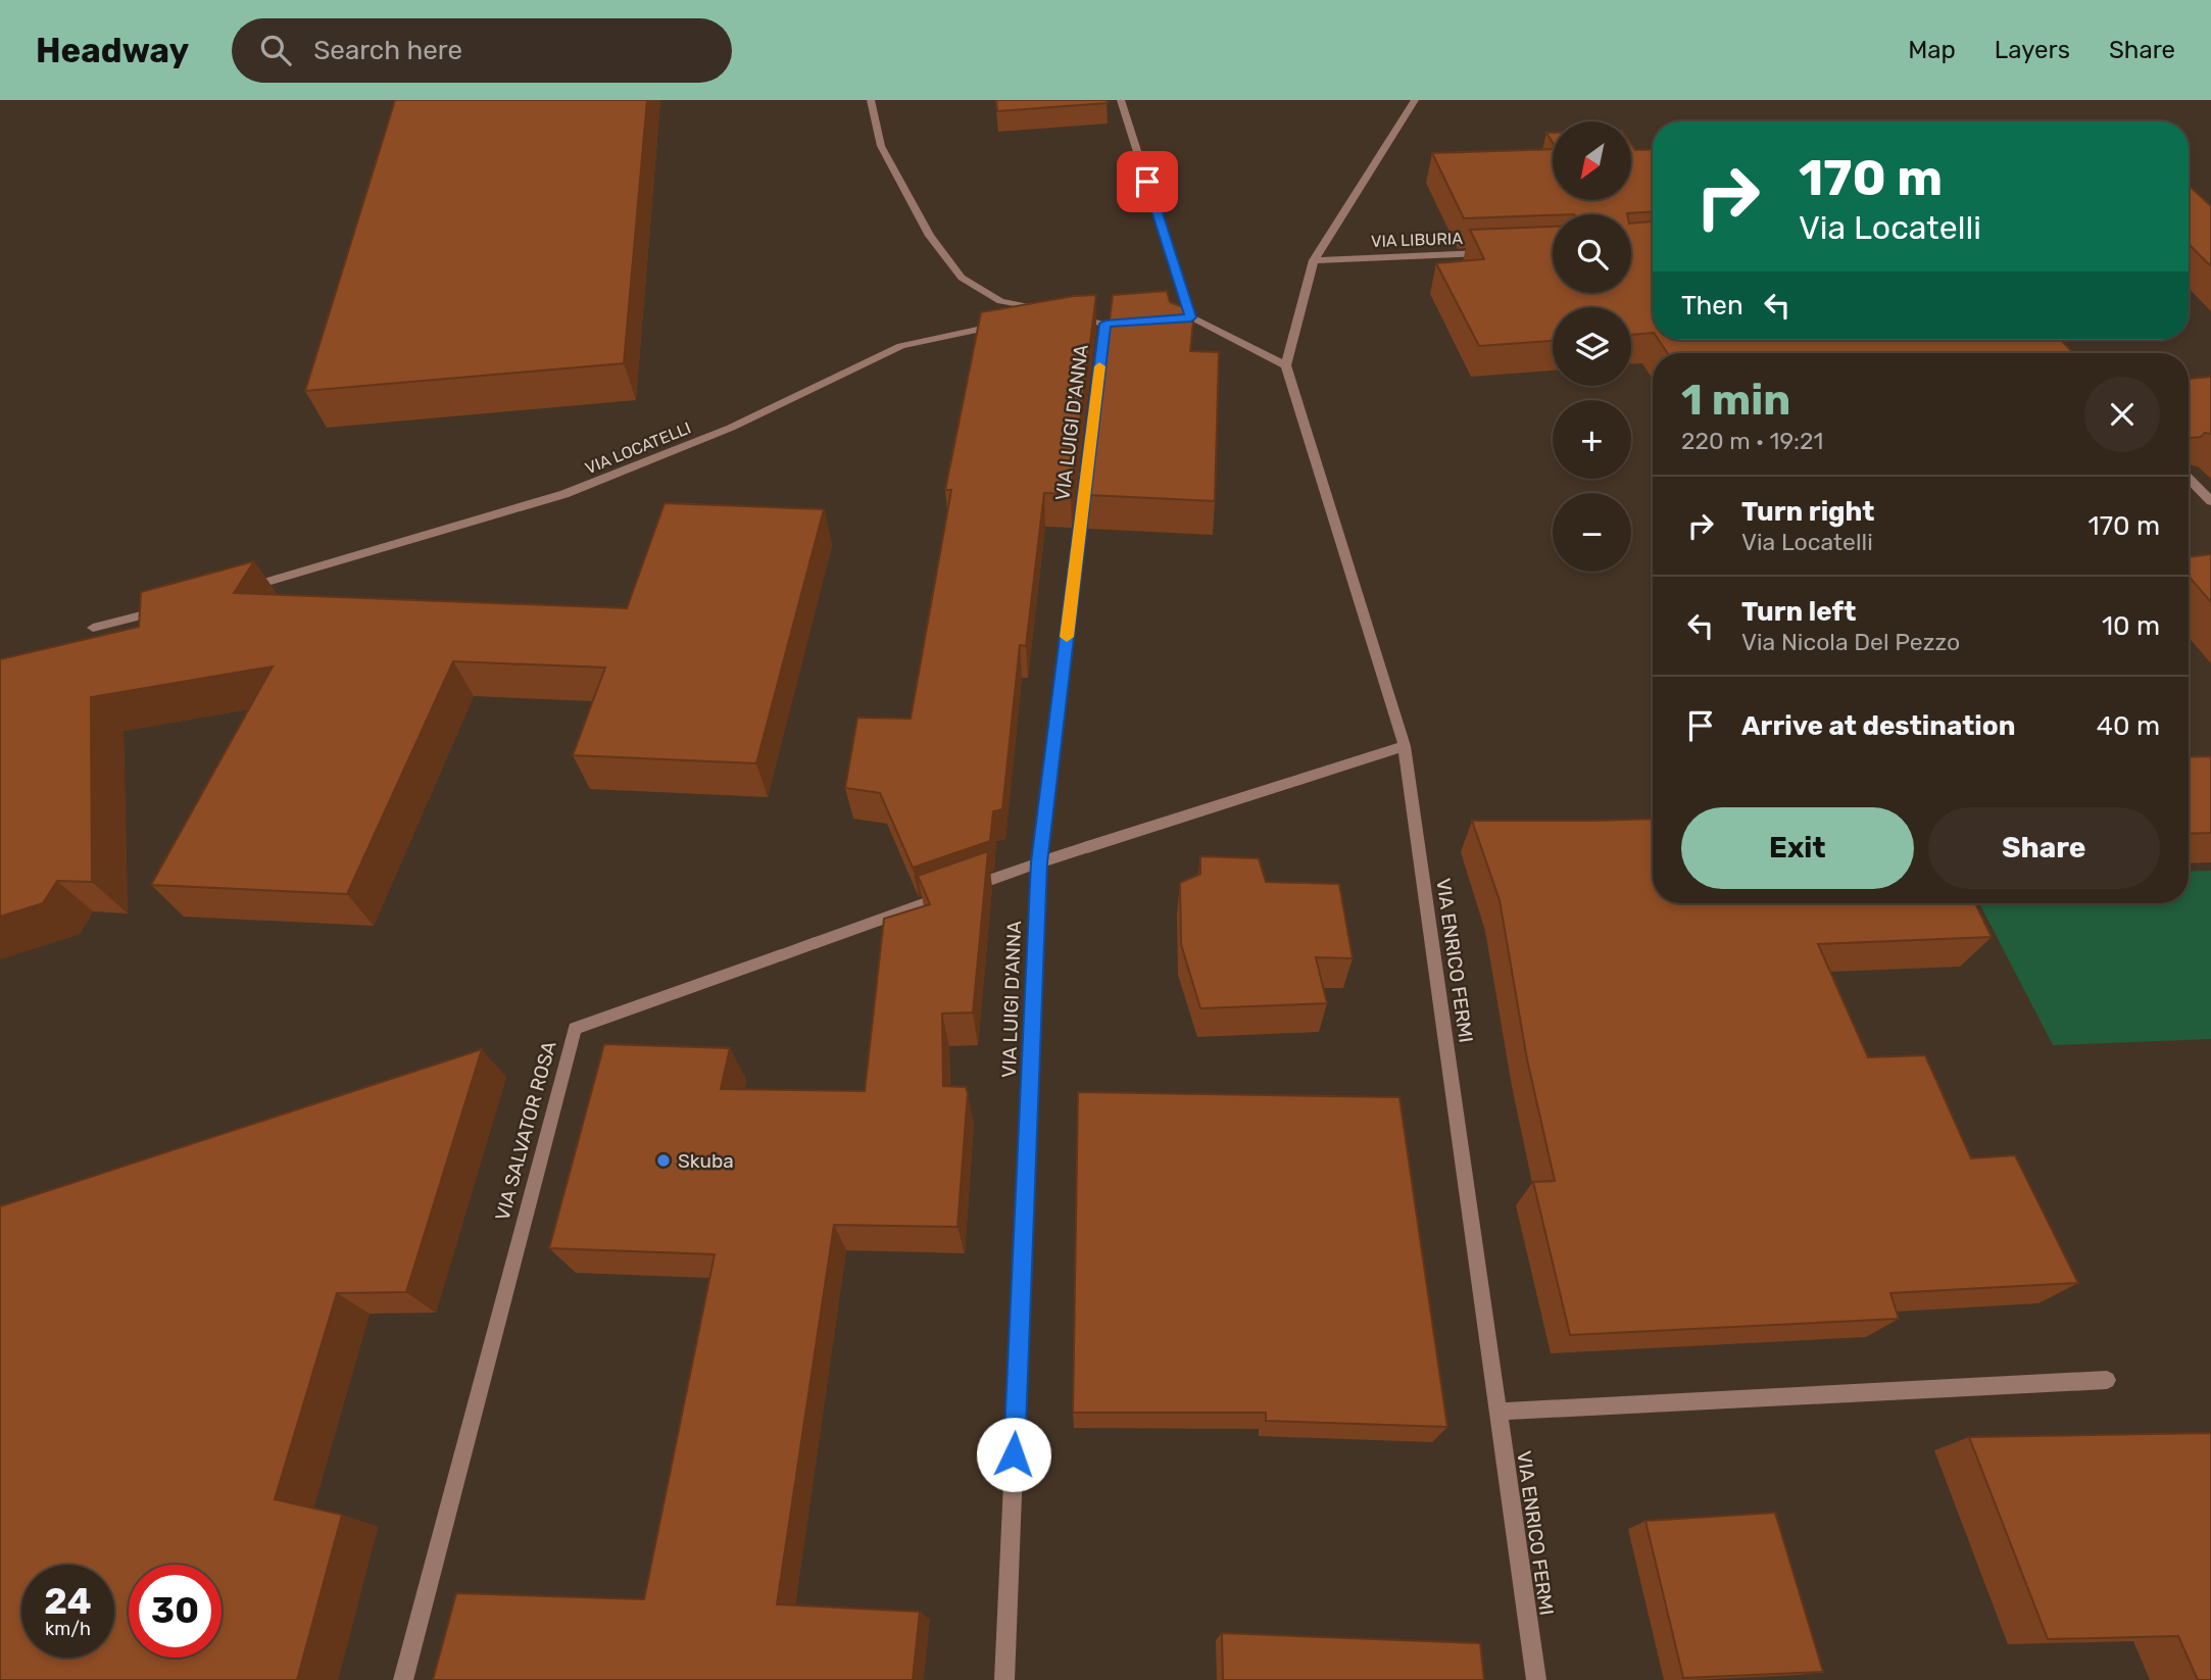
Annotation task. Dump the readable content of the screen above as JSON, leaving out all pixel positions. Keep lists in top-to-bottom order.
{
  "streets": {
    "street": [
      "VIA LIBURIA",
      "VIA LUIGI D'ANNA",
      "VIA LOCATELLI",
      "VIA ENRICO FERMI",
      "VIA SALVATOR ROSA"
    ]
  },
  "crossings": [
    ["VIA LUIGI D'ANNA", "VIA SALVATOR ROSA"],
    ["VIA ENRICO FERMI", "VIA SALVATOR ROSA"]
  ],
  "places": ["Skuba"],
  "north": "bottom left",
  "page": {
    "header": "Headway",
    "search": "Search here",
    "nav": ["Map", "Layers", "Share"],
    "map_buttons": ["+", "−"],
    "turn": ["170 m", "Via Locatelli"],
    "then": "Then",
    "heading": ["1 min", "220 m · 19:21"],
    "list": [
      {
        "name": "Turn right",
        "note": "Via Locatelli",
        "value": "170 m"
      },
      {
        "name": "Turn left",
        "note": "Via Nicola Del Pezzo",
        "value": "10 m"
      },
      {
        "name": "Arrive at destination",
        "value": "40 m"
      }
    ],
    "buttons": ["Exit", "Share"],
    "speed": "24 km/h",
    "limit": "30"
  }
}
